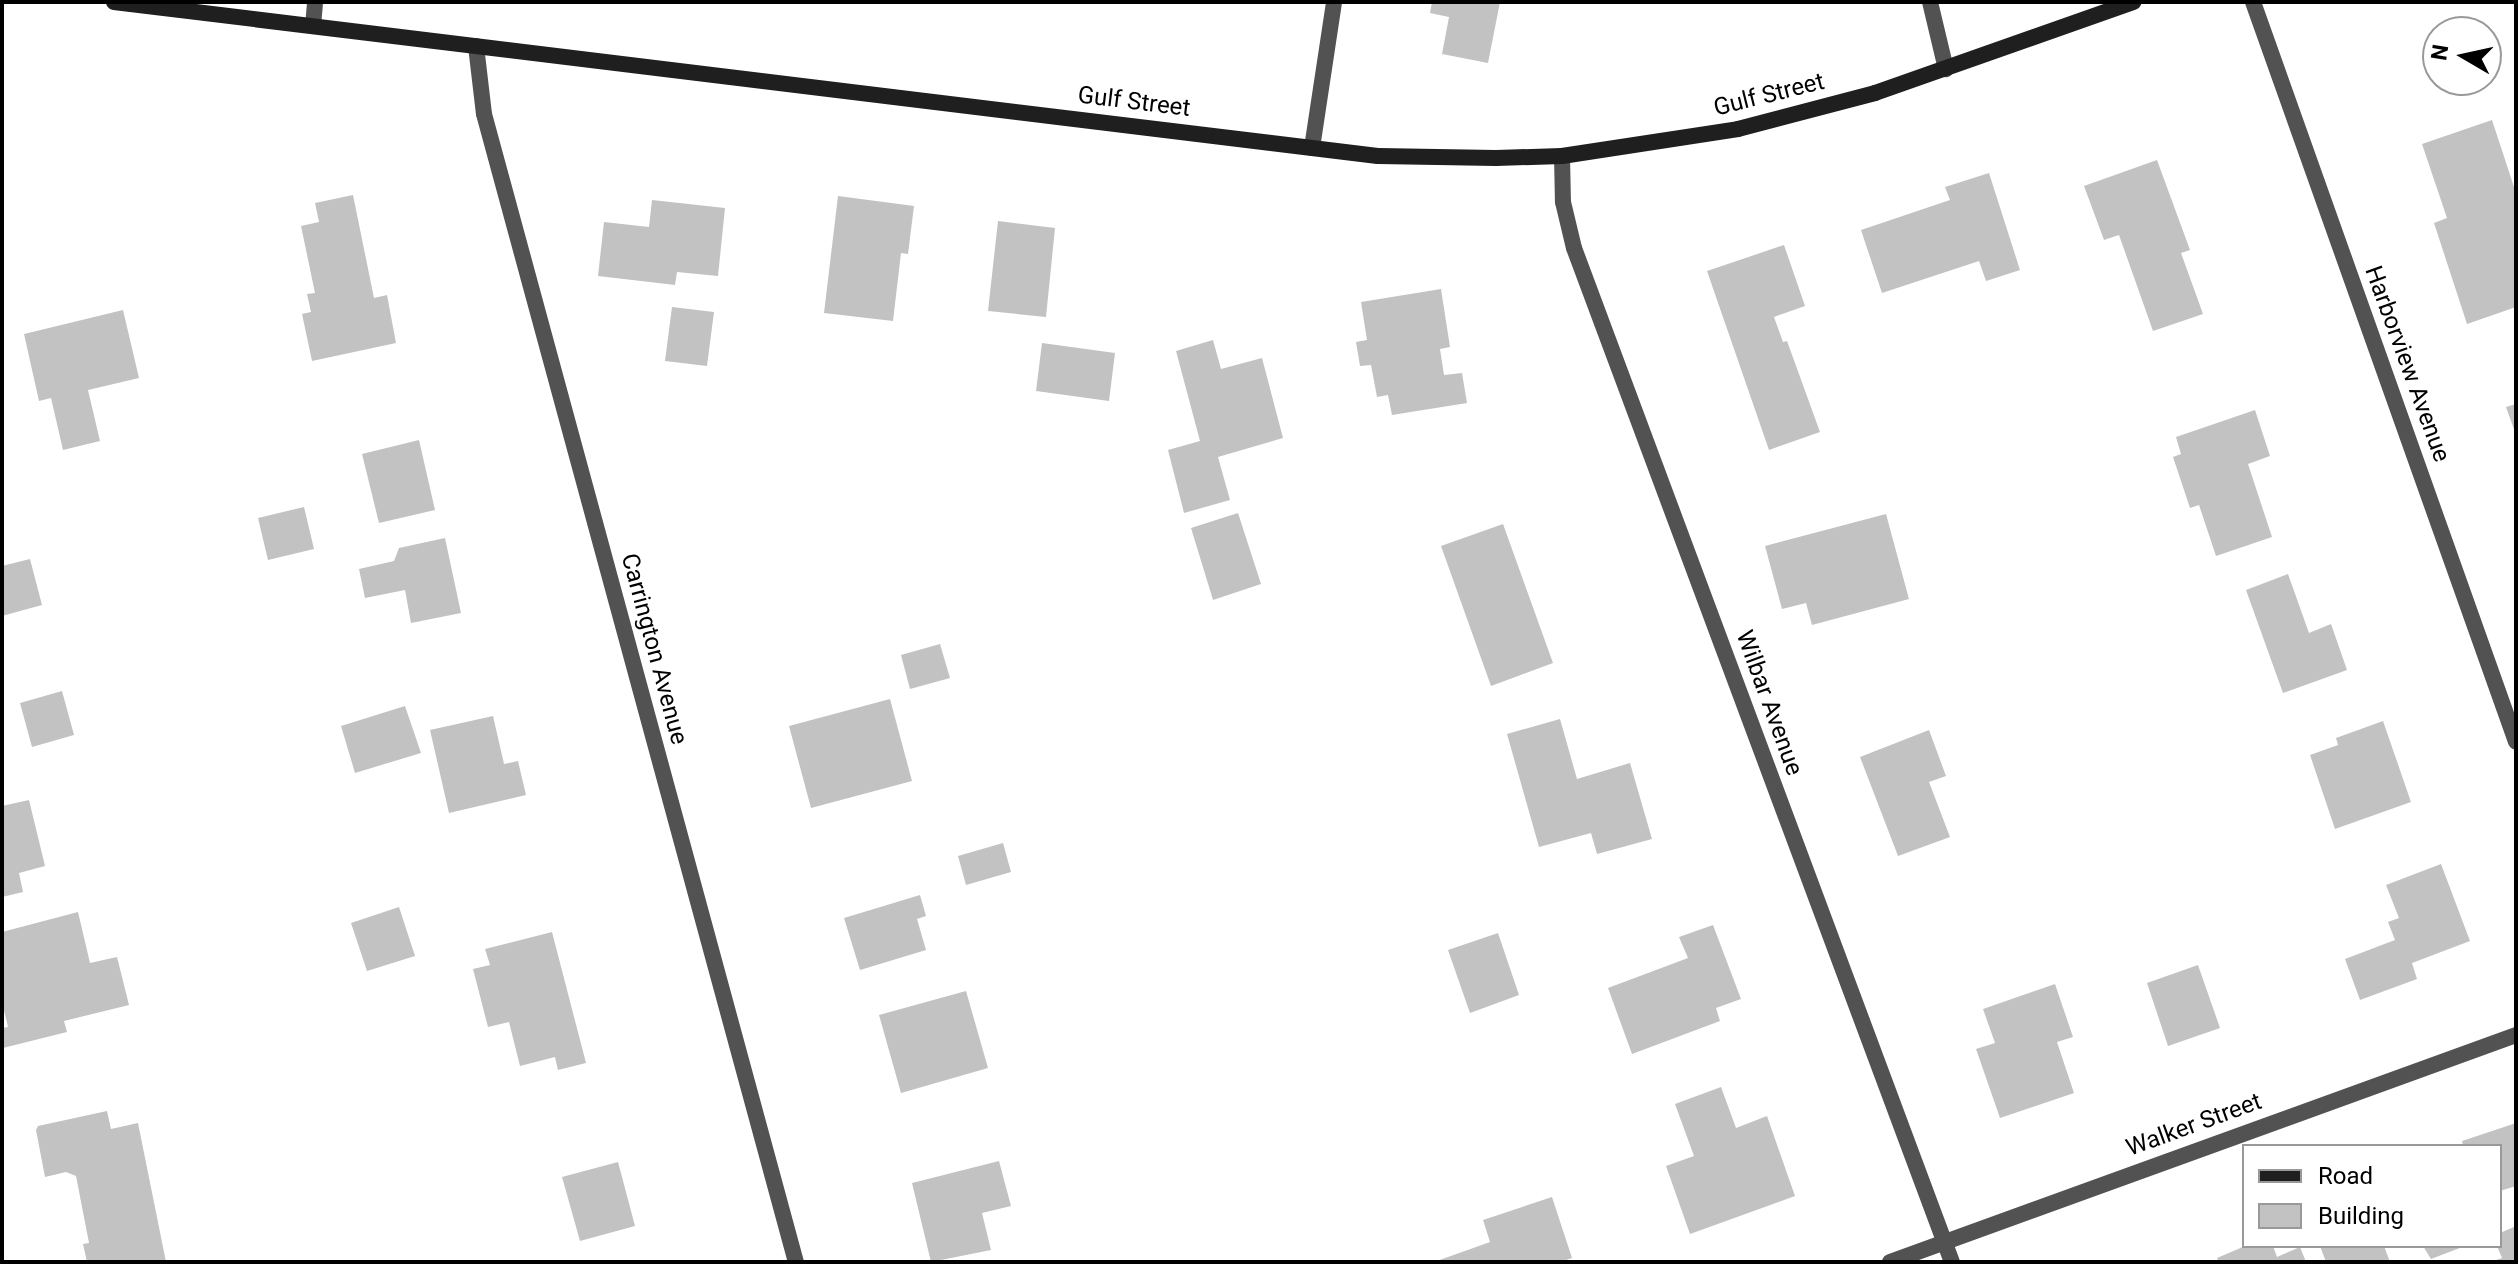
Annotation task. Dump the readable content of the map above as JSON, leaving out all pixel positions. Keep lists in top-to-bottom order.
{
  "streets": {
    "main road": ["Gulf Street"],
    "street": [
      "Harborview Avenue",
      "Carrington Avenue",
      "Wilbar Avenue",
      "Walker Street"
    ]
  },
  "crossings": [
    ["Gulf Street", "Carrington Avenue"],
    ["Gulf Street", "Wilbar Avenue"],
    ["Wilbar Avenue", "Walker Street"]
  ],
  "legend": ["Road", "Building"],
  "north": "left"
}
